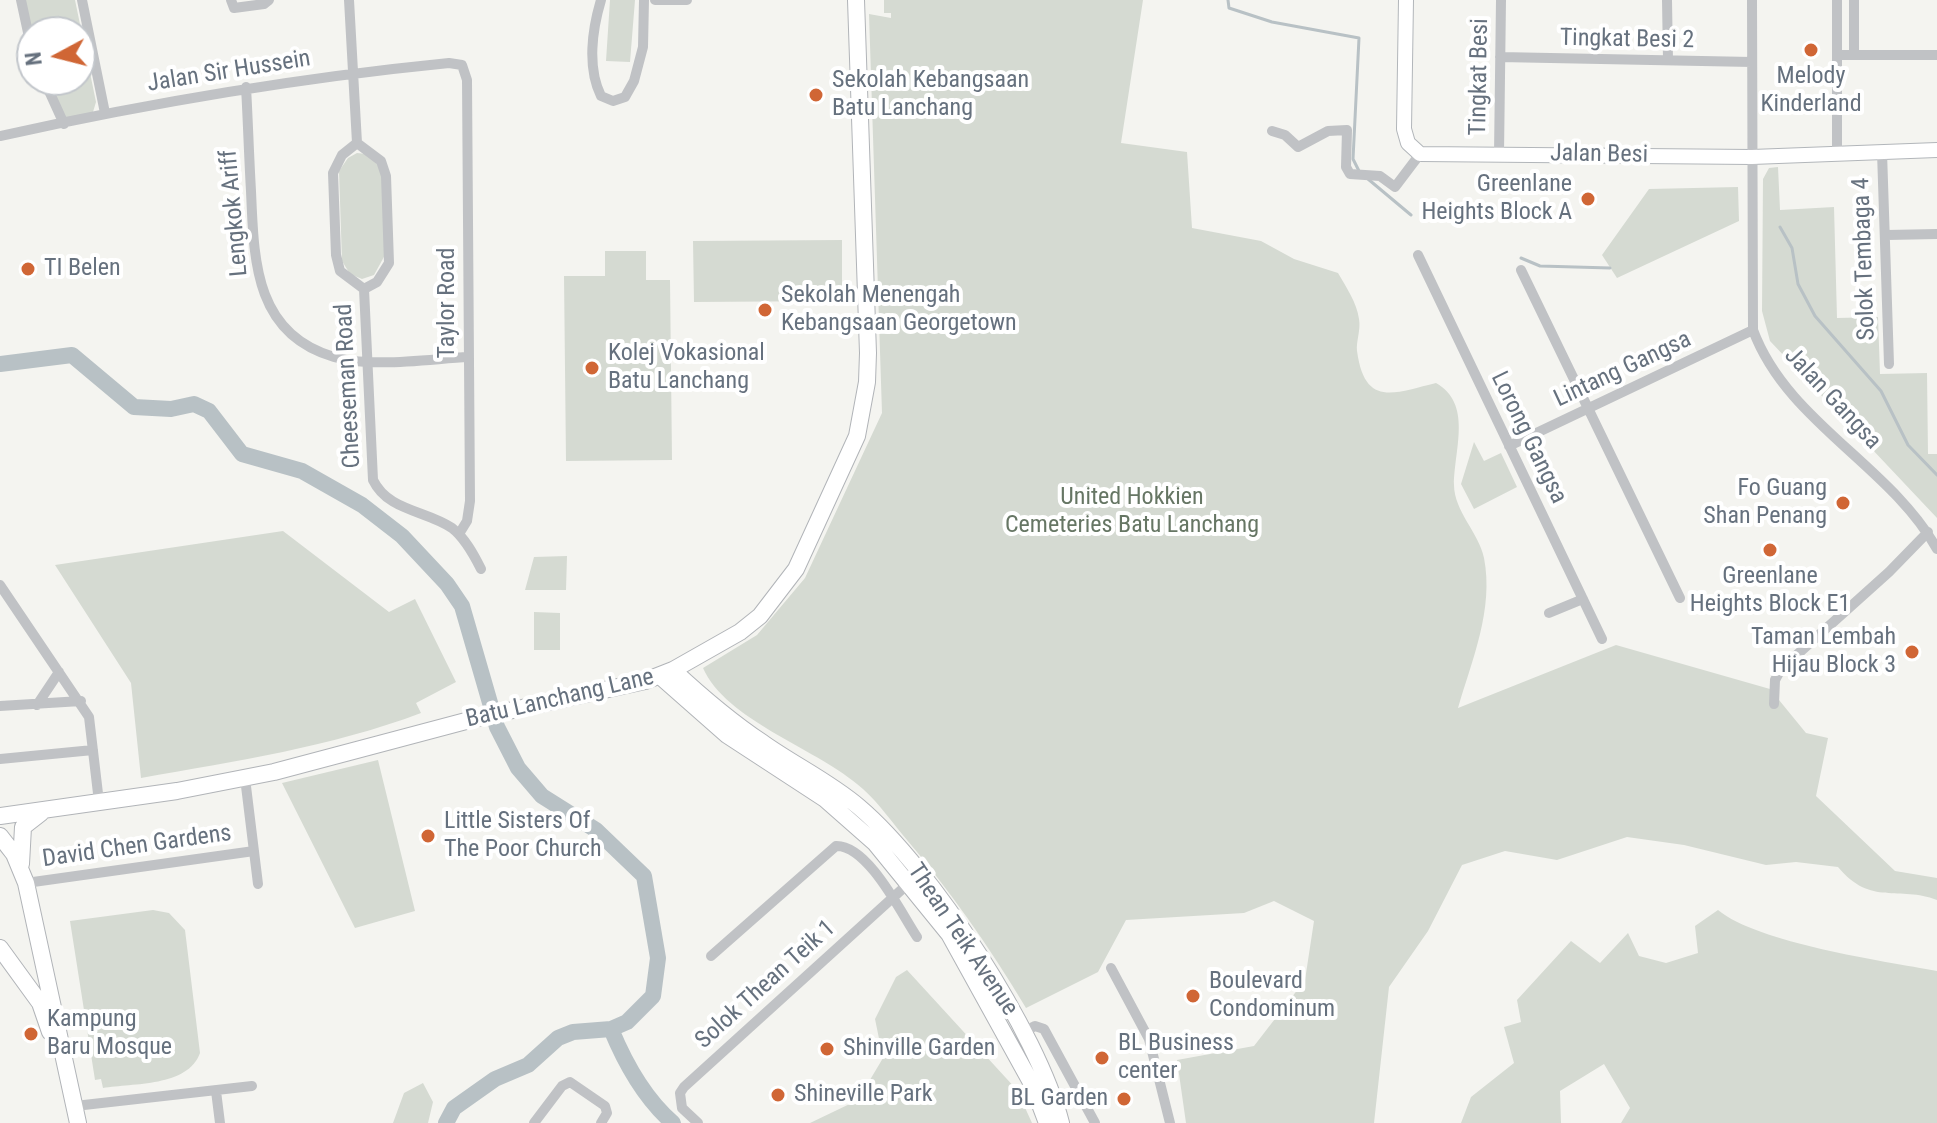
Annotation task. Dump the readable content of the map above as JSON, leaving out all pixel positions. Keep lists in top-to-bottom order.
{
  "streets": {
    "main road": ["Batu Lanchang Lane", "Thean Teik Avenue"],
    "street": [
      "Tingkat Besi 2",
      "Jalan Sir Hussein",
      "Tingkat Besi",
      "Jalan Besi",
      "Lengkok Ariff",
      "Solok Tembaga 4",
      "Taylor Road",
      "Lintang Gangsa",
      "Cheeseman Road",
      "Jalan Gangsa",
      "Lorong Gangsa",
      "David Chen Gardens",
      "Solok Thean Teik 1"
    ]
  },
  "crossings": [
    ["Tingkat Besi 2", "Tingkat Besi"],
    ["Tingkat Besi 2", "Jalan Gangsa"],
    ["Jalan Sir Hussein", "Lengkok Ariff"],
    ["Jalan Sir Hussein", "Taylor Road"],
    ["Tingkat Besi", "Jalan Besi"],
    ["Jalan Besi", "Solok Tembaga 4"],
    ["Jalan Besi", "Jalan Gangsa"],
    ["Lengkok Ariff", "Taylor Road"],
    ["Lengkok Ariff", "Cheeseman Road"],
    ["Taylor Road", "Cheeseman Road"],
    ["Lintang Gangsa", "Jalan Gangsa"],
    ["Lintang Gangsa", "Lorong Gangsa"],
    ["Batu Lanchang Lane", "David Chen Gardens"],
    ["Batu Lanchang Lane", "Thean Teik Avenue"],
    ["Thean Teik Avenue", "Solok Thean Teik 1"]
  ],
  "parks": ["United Hokkien Cemeteries Batu Lanchang"],
  "places": [
    "Melody Kinderland",
    "Sekolah Kebangsaan Batu Lanchang",
    "Greenlane Heights Block A",
    "TI Belen",
    "Sekolah Menengah Kebangsaan Georgetown",
    "Kolej Vokasional Batu Lanchang",
    "Fo Guang Shan Penang",
    "Greenlane Heights Block E1",
    "Taman Lembah Hijau Block 3",
    "Little Sisters Of The Poor Church",
    "Boulevard Condominum",
    "Kampung Baru Mosque",
    "Shinville Garden",
    "BL Business center",
    "Shineville Park",
    "BL Garden"
  ],
  "north": "left"
}
